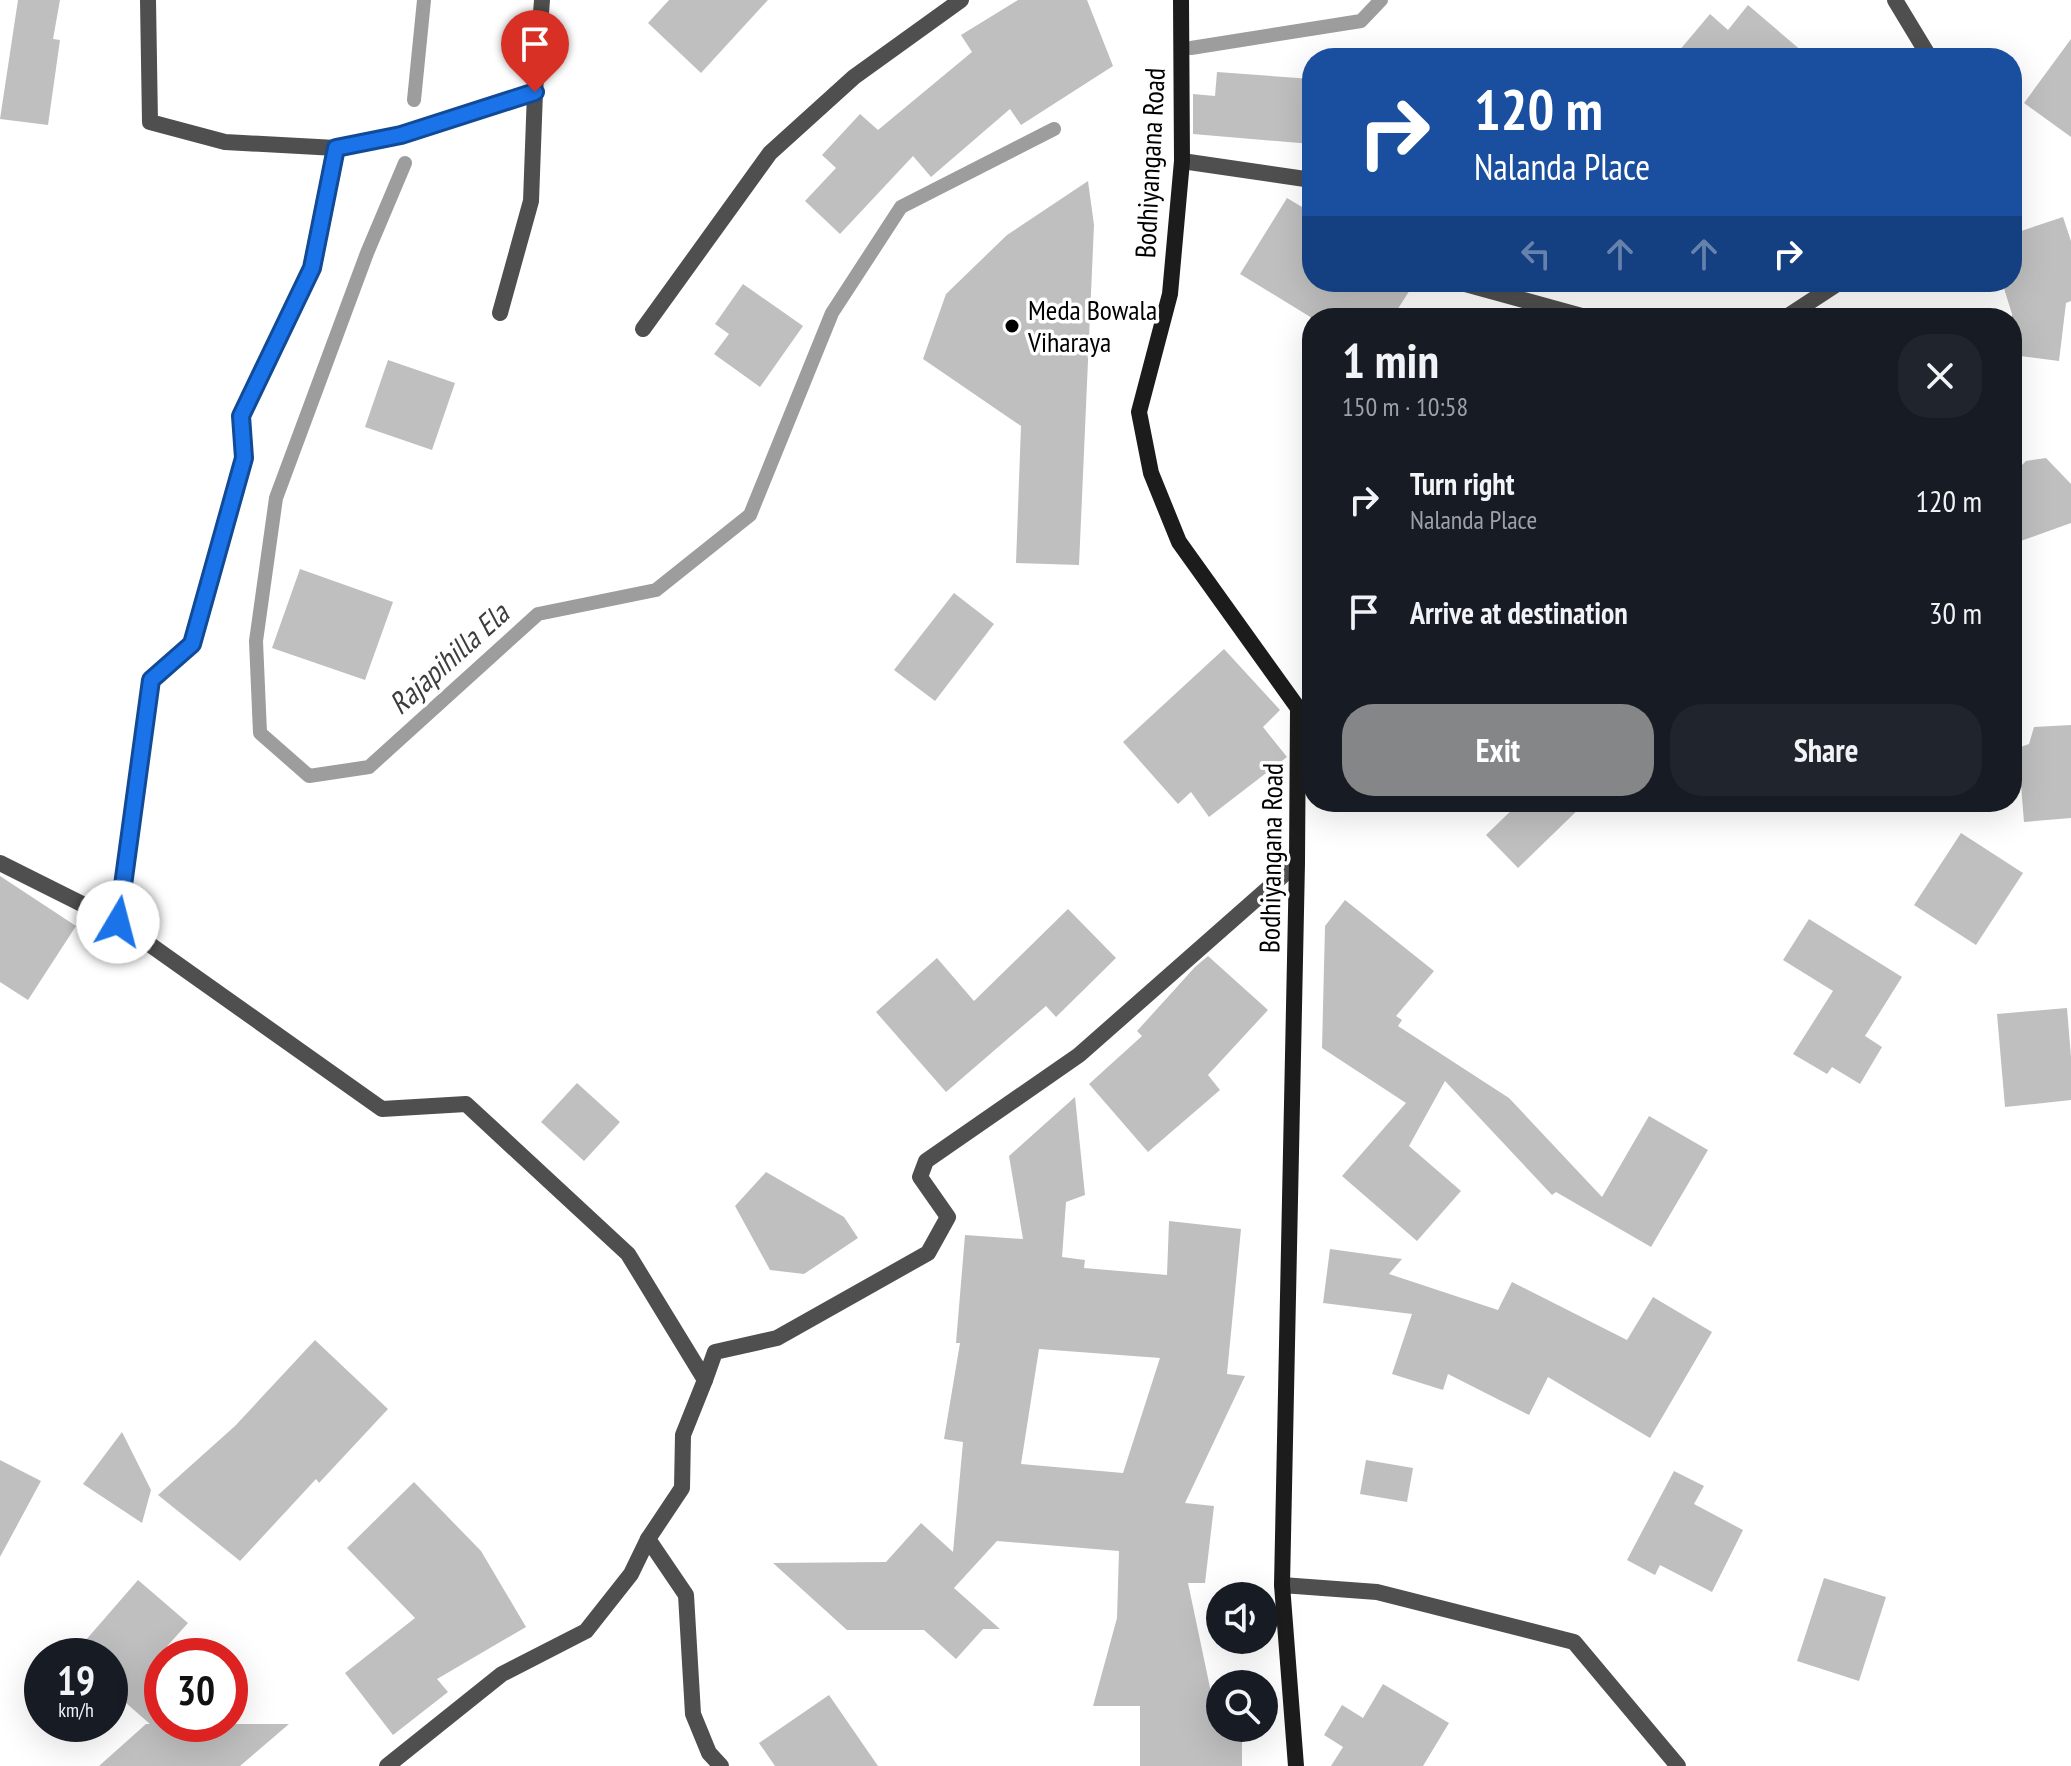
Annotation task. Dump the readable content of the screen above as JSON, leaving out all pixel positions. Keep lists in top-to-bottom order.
{
  "streets": {
    "street": ["Bodhiyangana Road"]
  },
  "water": ["Rajapihilla Ela"],
  "places": ["Meda Bowala Viharaya"],
  "page": {
    "turn": ["120 m", "Nalanda Place"],
    "heading": ["1 min", "150 m · 10:58"],
    "list": [
      {
        "name": "Turn right",
        "note": "Nalanda Place",
        "value": "120 m"
      },
      {
        "name": "Arrive at destination",
        "value": "30 m"
      }
    ],
    "buttons": ["Exit", "Share"],
    "speed": "19 km/h",
    "limit": "30"
  }
}
